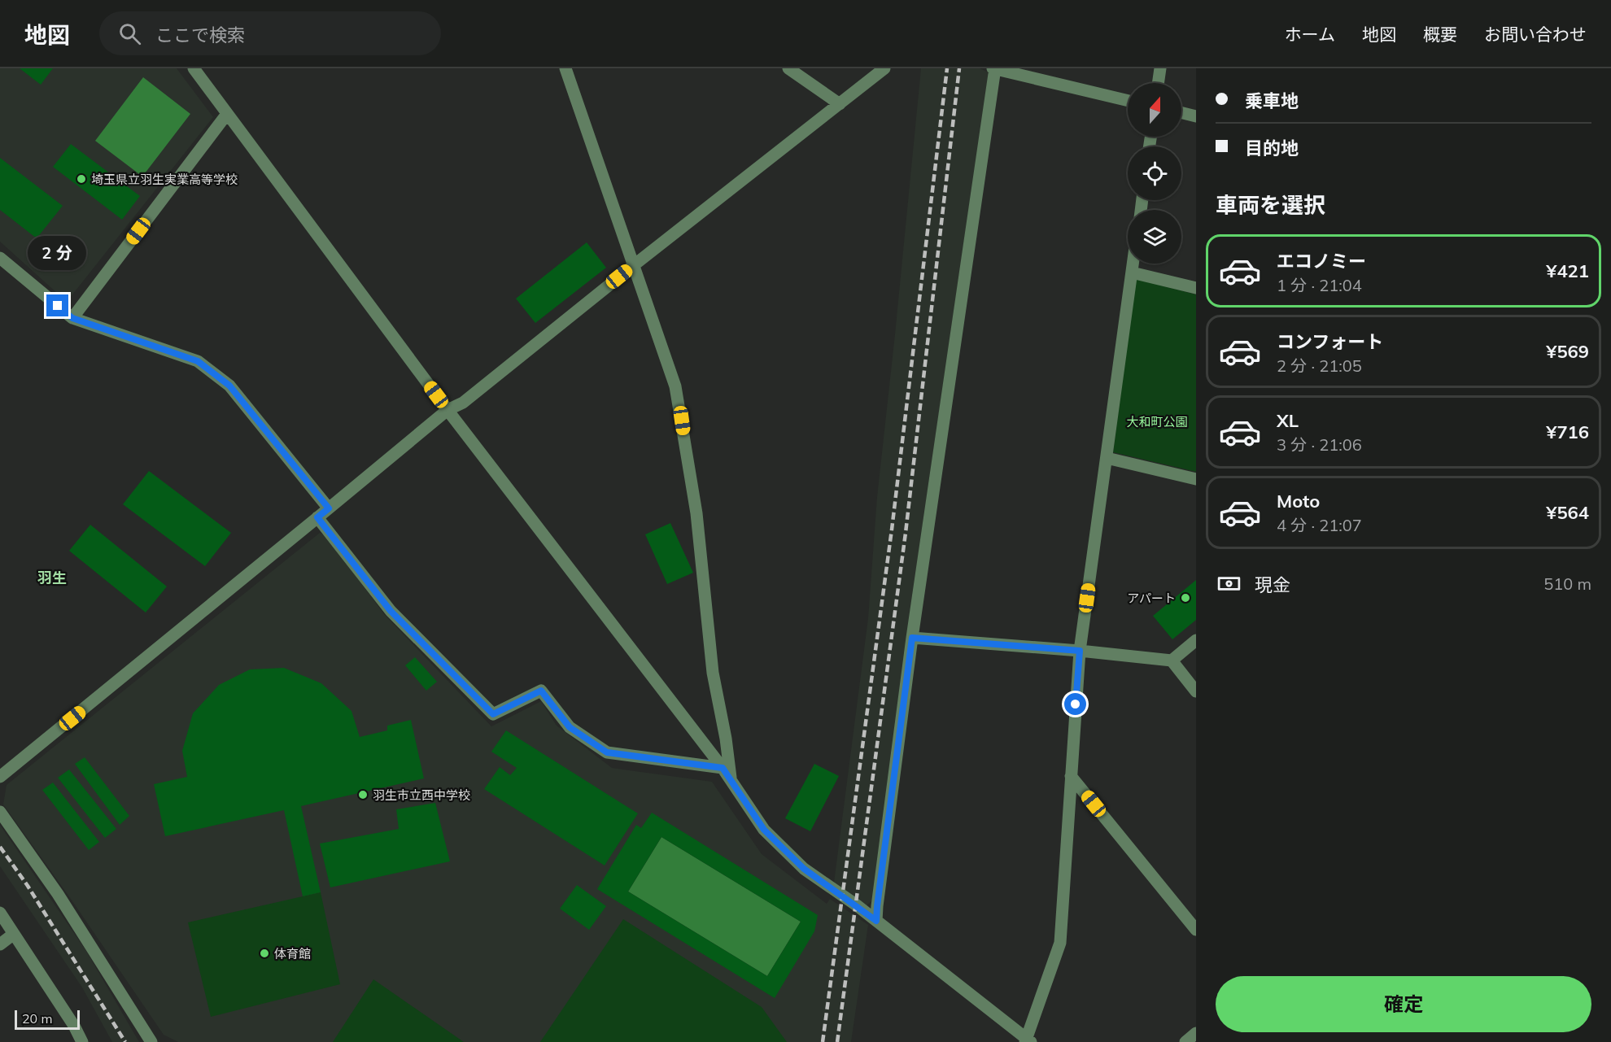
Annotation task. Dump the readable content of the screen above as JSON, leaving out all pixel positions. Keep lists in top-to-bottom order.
{
  "districts": ["羽生"],
  "parks": ["大和町公園"],
  "places": [
    "埼玉県立羽生実業高等学校",
    "アパート",
    "羽生市立西中学校",
    "体育館"
  ],
  "scale_bar": "20 m",
  "north": "top",
  "page": {
    "header": "地図",
    "search": "ここで検索",
    "nav": [
      "ホーム",
      "地図",
      "概要",
      "お問い合わせ"
    ],
    "banner": ["乗車地", "目的地"],
    "heading": "車両を選択",
    "list": [
      {
        "name": "エコノミー",
        "note": "1 分 · 21:04",
        "value": "¥421"
      },
      {
        "name": "コンフォート",
        "note": "2 分 · 21:05",
        "value": "¥569"
      },
      {
        "name": "XL",
        "note": "3 分 · 21:06",
        "value": "¥716"
      },
      {
        "name": "Moto",
        "note": "4 分 · 21:07",
        "value": "¥564"
      }
    ],
    "bubble": "2 分",
    "pay": ["現金", "510 m"],
    "buttons": "確定",
    "scale": "20 m"
  }
}
